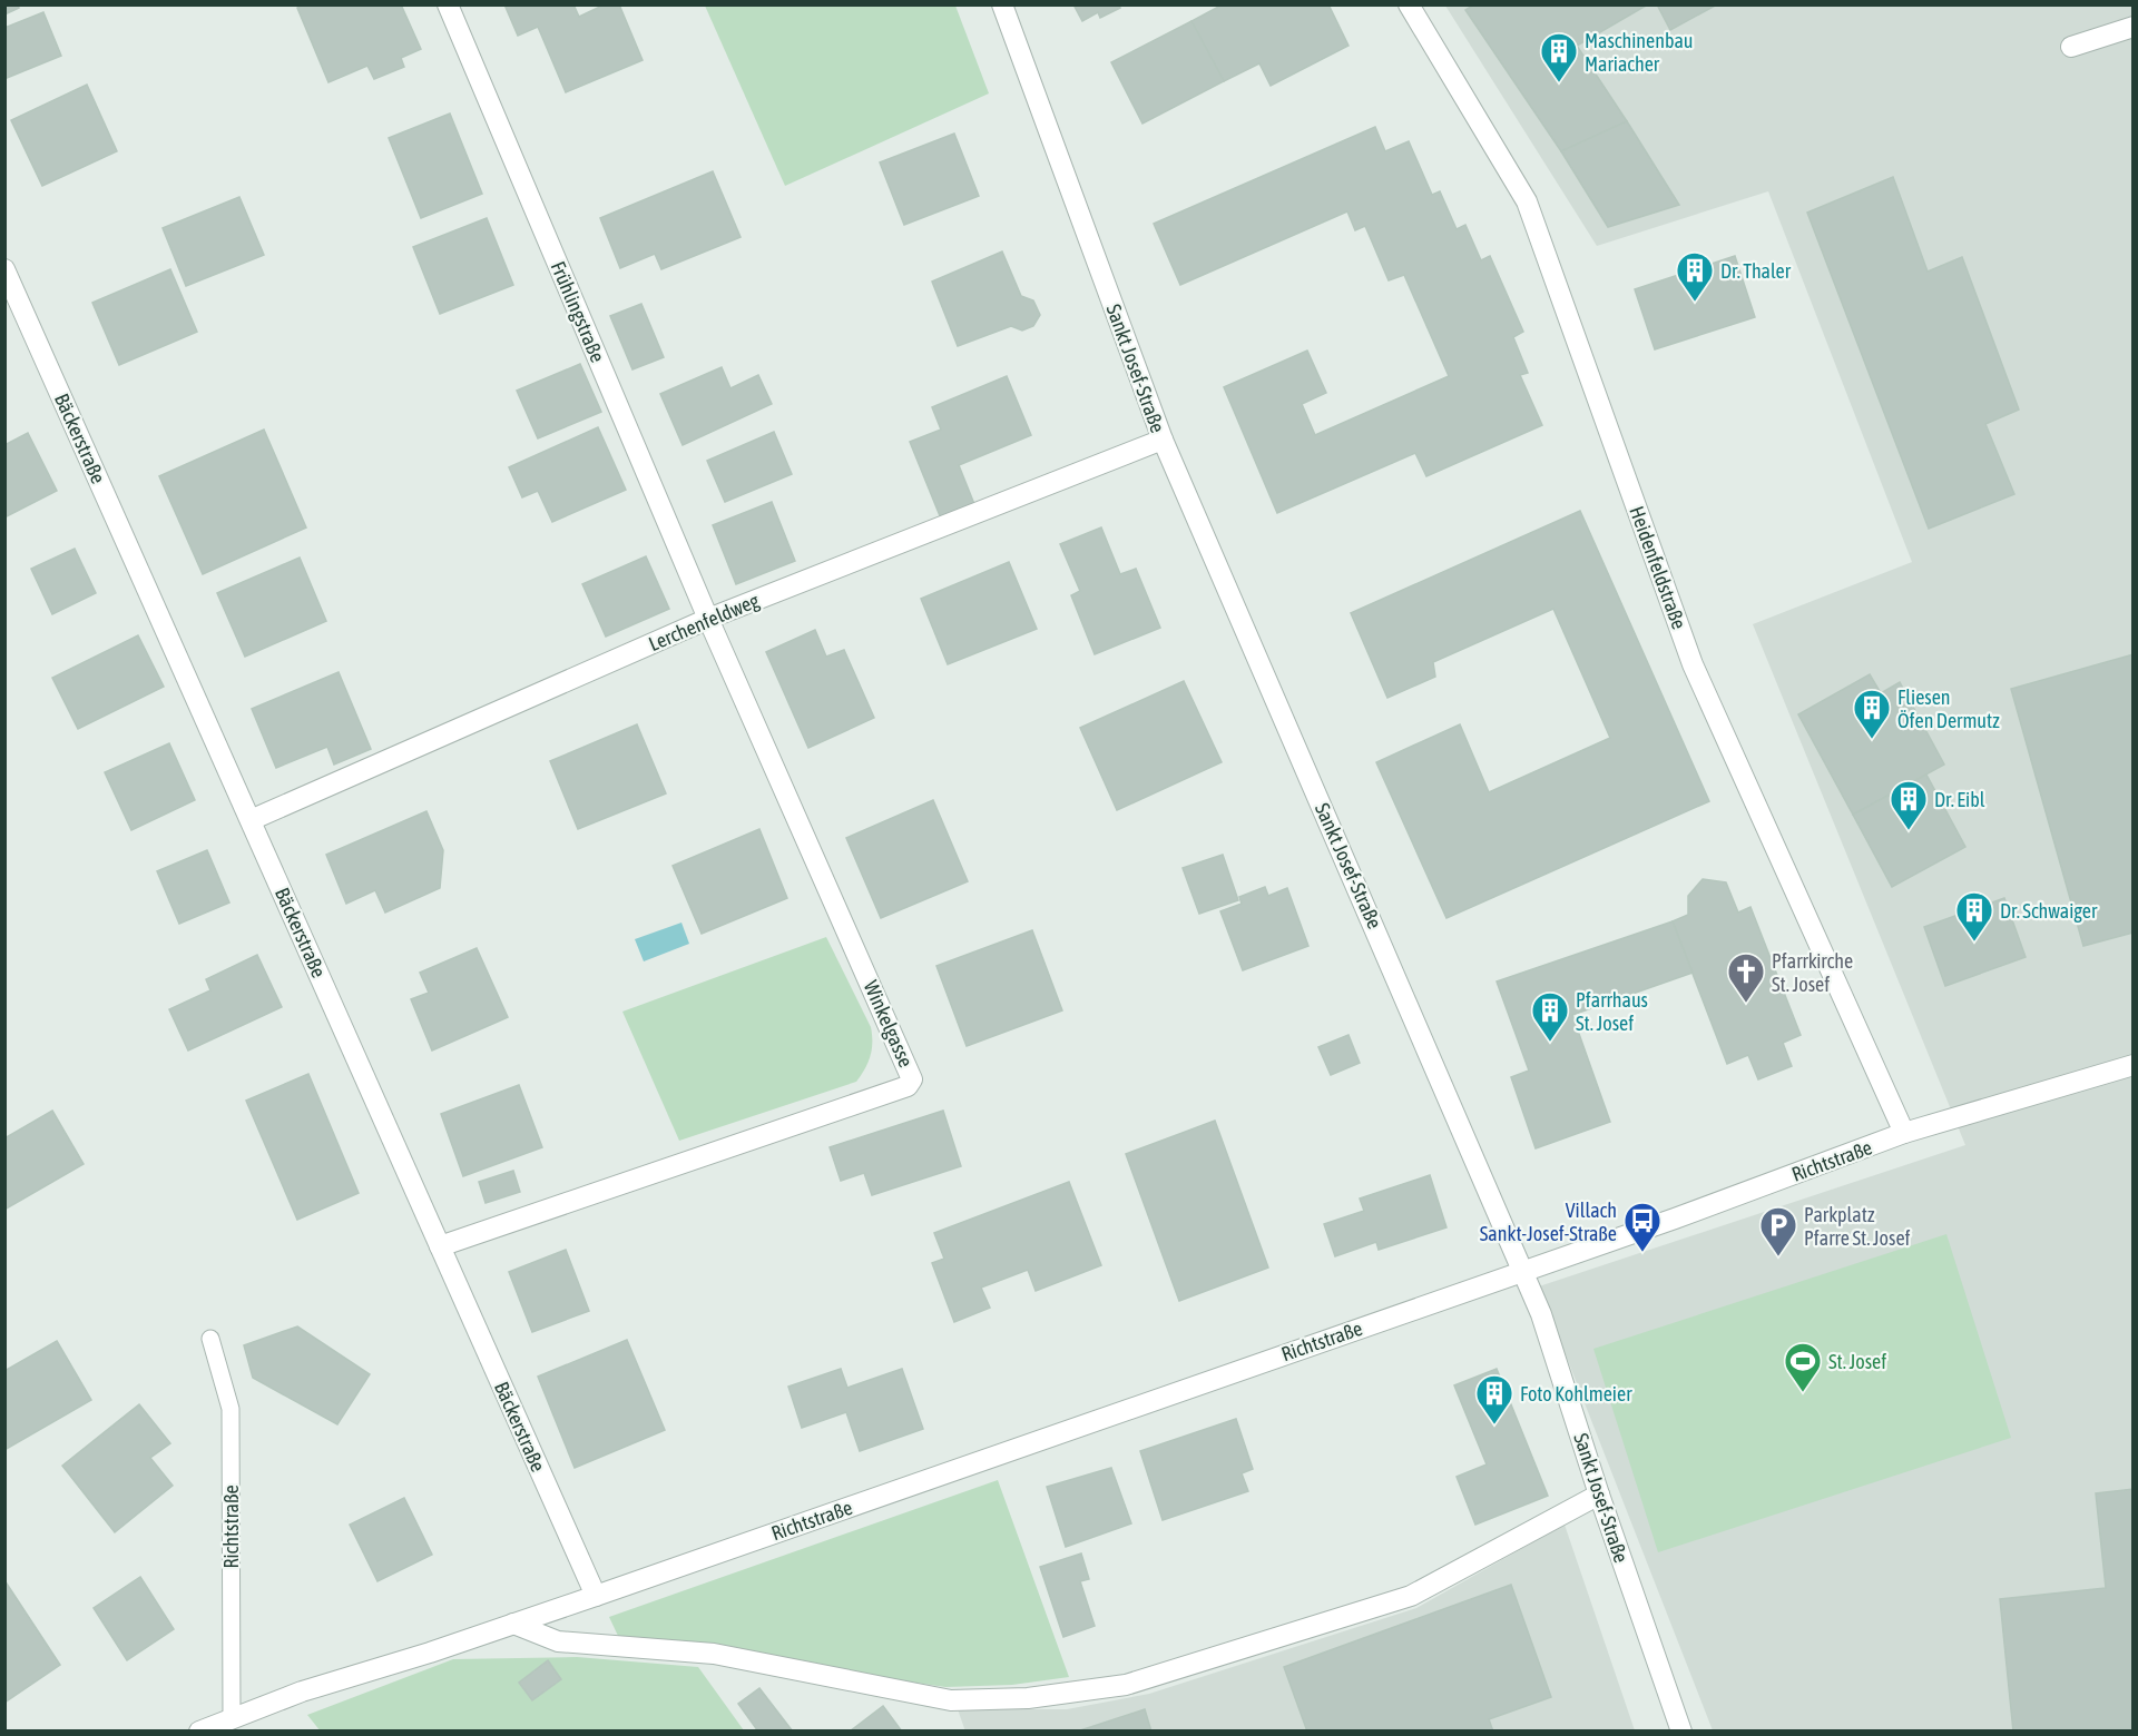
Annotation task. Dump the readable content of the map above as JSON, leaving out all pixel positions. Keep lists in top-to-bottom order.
{
  "streets": {
    "street": [
      "Frühlingstraße",
      "Sankt Josef-Straße",
      "Bäckerstraße",
      "Heidenfeldstraße",
      "Lerchenfeldweg",
      "Winkelgasse",
      "Richtstraße"
    ]
  },
  "crossings": [
    ["Frühlingstraße", "Lerchenfeldweg"],
    ["Frühlingstraße", "Winkelgasse"],
    ["Sankt Josef-Straße", "Lerchenfeldweg"],
    ["Sankt Josef-Straße", "Richtstraße"],
    ["Bäckerstraße", "Lerchenfeldweg"],
    ["Bäckerstraße", "Winkelgasse"],
    ["Bäckerstraße", "Richtstraße"],
    ["Heidenfeldstraße", "Richtstraße"],
    ["Lerchenfeldweg", "Winkelgasse"]
  ],
  "places": {
    "building": [
      "Maschinenbau Mariacher",
      "Dr. Thaler",
      "Fliesen Öfen Dermutz",
      "Dr. Eibl",
      "Dr. Schwaiger",
      "Pfarrhaus St. Josef",
      "Foto Kohlmeier"
    ],
    "church": ["Pfarrkirche St. Josef"],
    "bus stop": ["Villach Sankt-Josef-Straße"],
    "parking": ["Parkplatz Pfarre St. Josef"],
    "sports": ["St. Josef"]
  }
}
